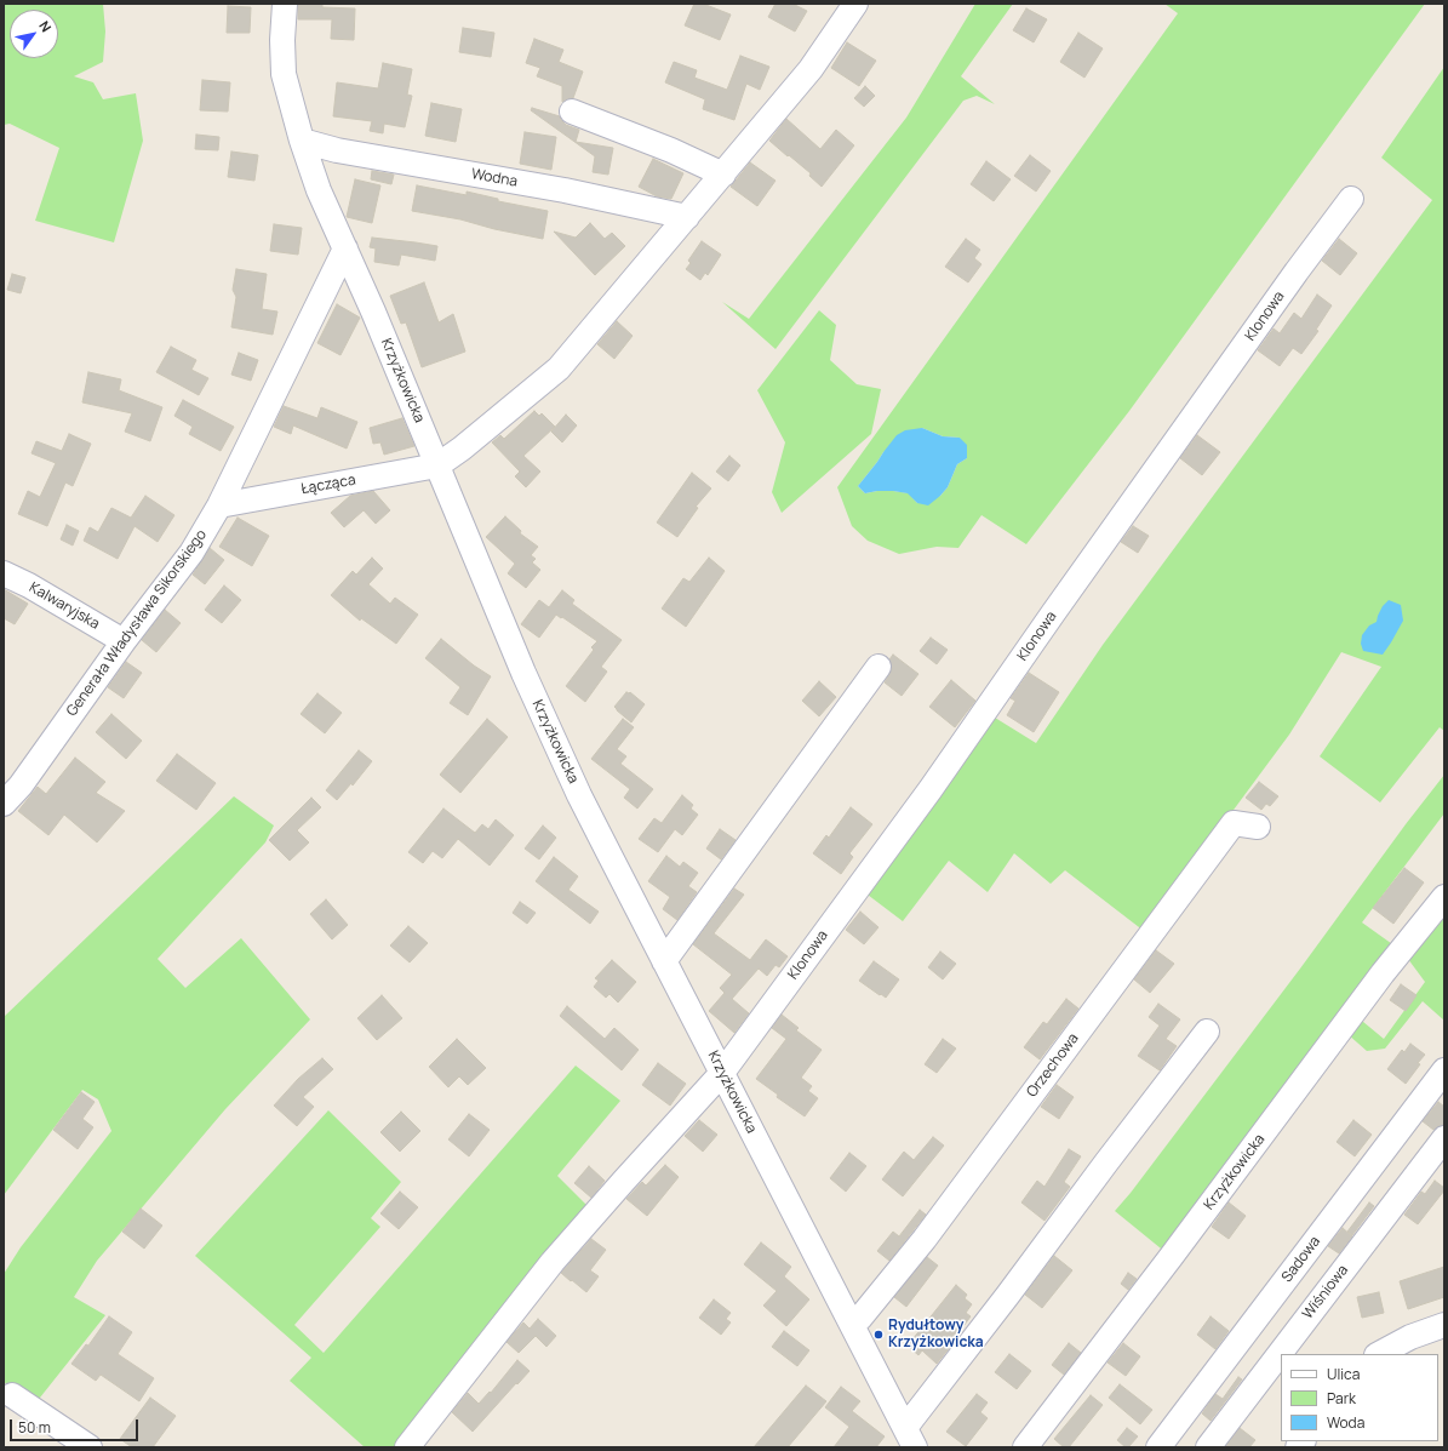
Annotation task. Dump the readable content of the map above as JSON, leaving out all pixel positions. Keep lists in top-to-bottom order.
{
  "streets": {
    "street": [
      "Wodna",
      "Klonowa",
      "Krzyżkowicka",
      "Łącząca",
      "Kalwaryjska",
      "Generała Władysława Sikorskiego",
      "Orzechowa",
      "Sadowa",
      "Wiśniowa"
    ]
  },
  "crossings": [
    ["Wodna", "Krzyżkowicka"],
    ["Klonowa", "Krzyżkowicka"],
    ["Krzyżkowicka", "Łącząca"],
    ["Krzyżkowicka", "Generała Władysława Sikorskiego"],
    ["Krzyżkowicka", "Orzechowa"],
    ["Łącząca", "Generała Władysława Sikorskiego"],
    ["Kalwaryjska", "Generała Władysława Sikorskiego"]
  ],
  "places": ["Rydułtowy Krzyżkowicka"],
  "legend": ["Ulica", "Park", "Woda"],
  "scale_bar": "50 m",
  "north": "top right"
}
